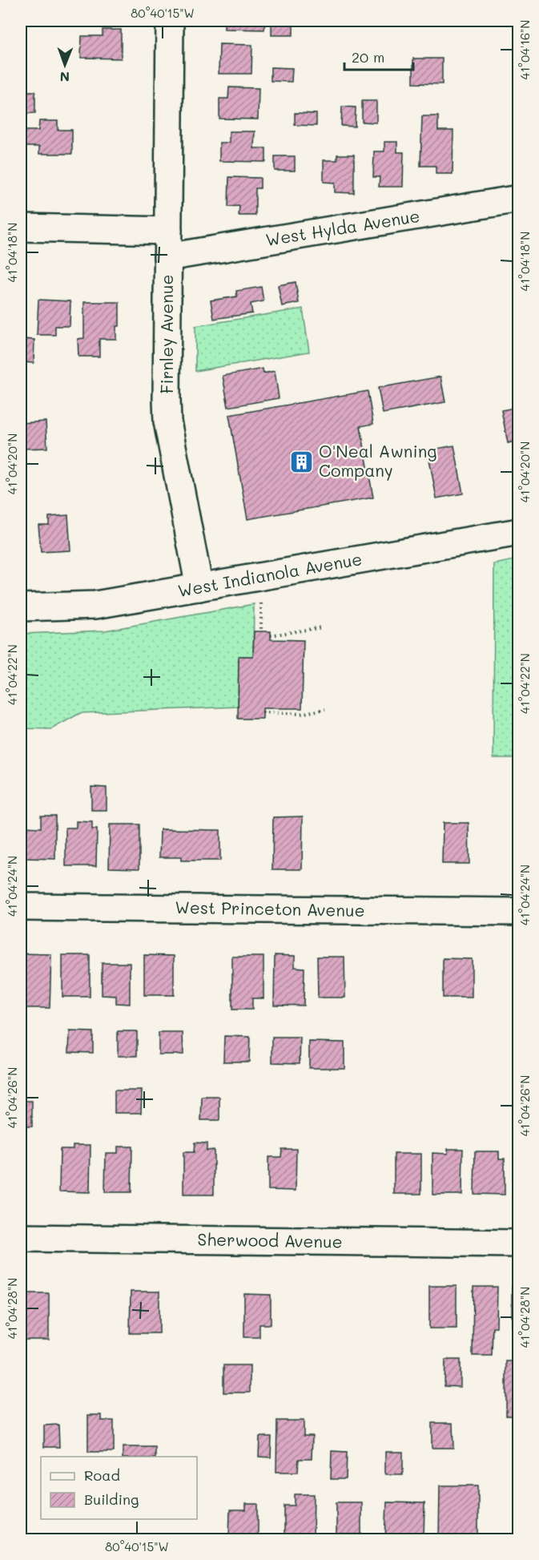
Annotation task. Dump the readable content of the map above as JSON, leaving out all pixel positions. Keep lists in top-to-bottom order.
{
  "streets": {
    "street": [
      "West Hylda Avenue",
      "Firnley Avenue",
      "West Indianola Avenue",
      "West Princeton Avenue",
      "Sherwood Avenue"
    ]
  },
  "crossings": [
    ["West Hylda Avenue", "Firnley Avenue"],
    ["Firnley Avenue", "West Indianola Avenue"]
  ],
  "places": {
    "building": ["O'Neal Awning Company"]
  },
  "legend": ["Road", "Building"],
  "scale_bar": "20 m",
  "north": "bottom",
  "coordinates": [
    "80°40'15\"W",
    "41°04'16\"N",
    "41°04'18\"N",
    "41°04'20\"N",
    "41°04'22\"N",
    "41°04'24\"N",
    "41°04'26\"N",
    "41°04'28\"N"
  ]
}
